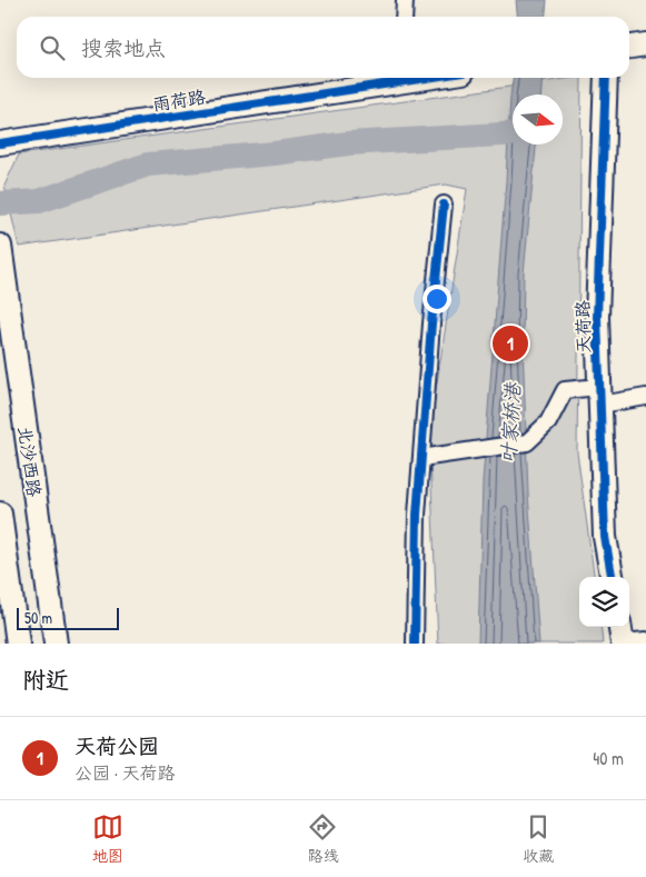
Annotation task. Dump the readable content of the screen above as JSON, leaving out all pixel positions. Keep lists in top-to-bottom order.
{
  "streets": {
    "street": ["雨荷路", "天荷路", "北沙西路"]
  },
  "water": ["叶家桥港"],
  "scale_bar": "50 m",
  "north": "right",
  "page": {
    "search": "搜索地点",
    "pins": "1",
    "scale": "50 m",
    "heading": "附近",
    "list": [
      {
        "mark": "1",
        "name": "天荷公园",
        "note": "公园 · 天荷路",
        "value": "40 m"
      }
    ],
    "nav": ["地图", "路线", "收藏"]
  }
}
